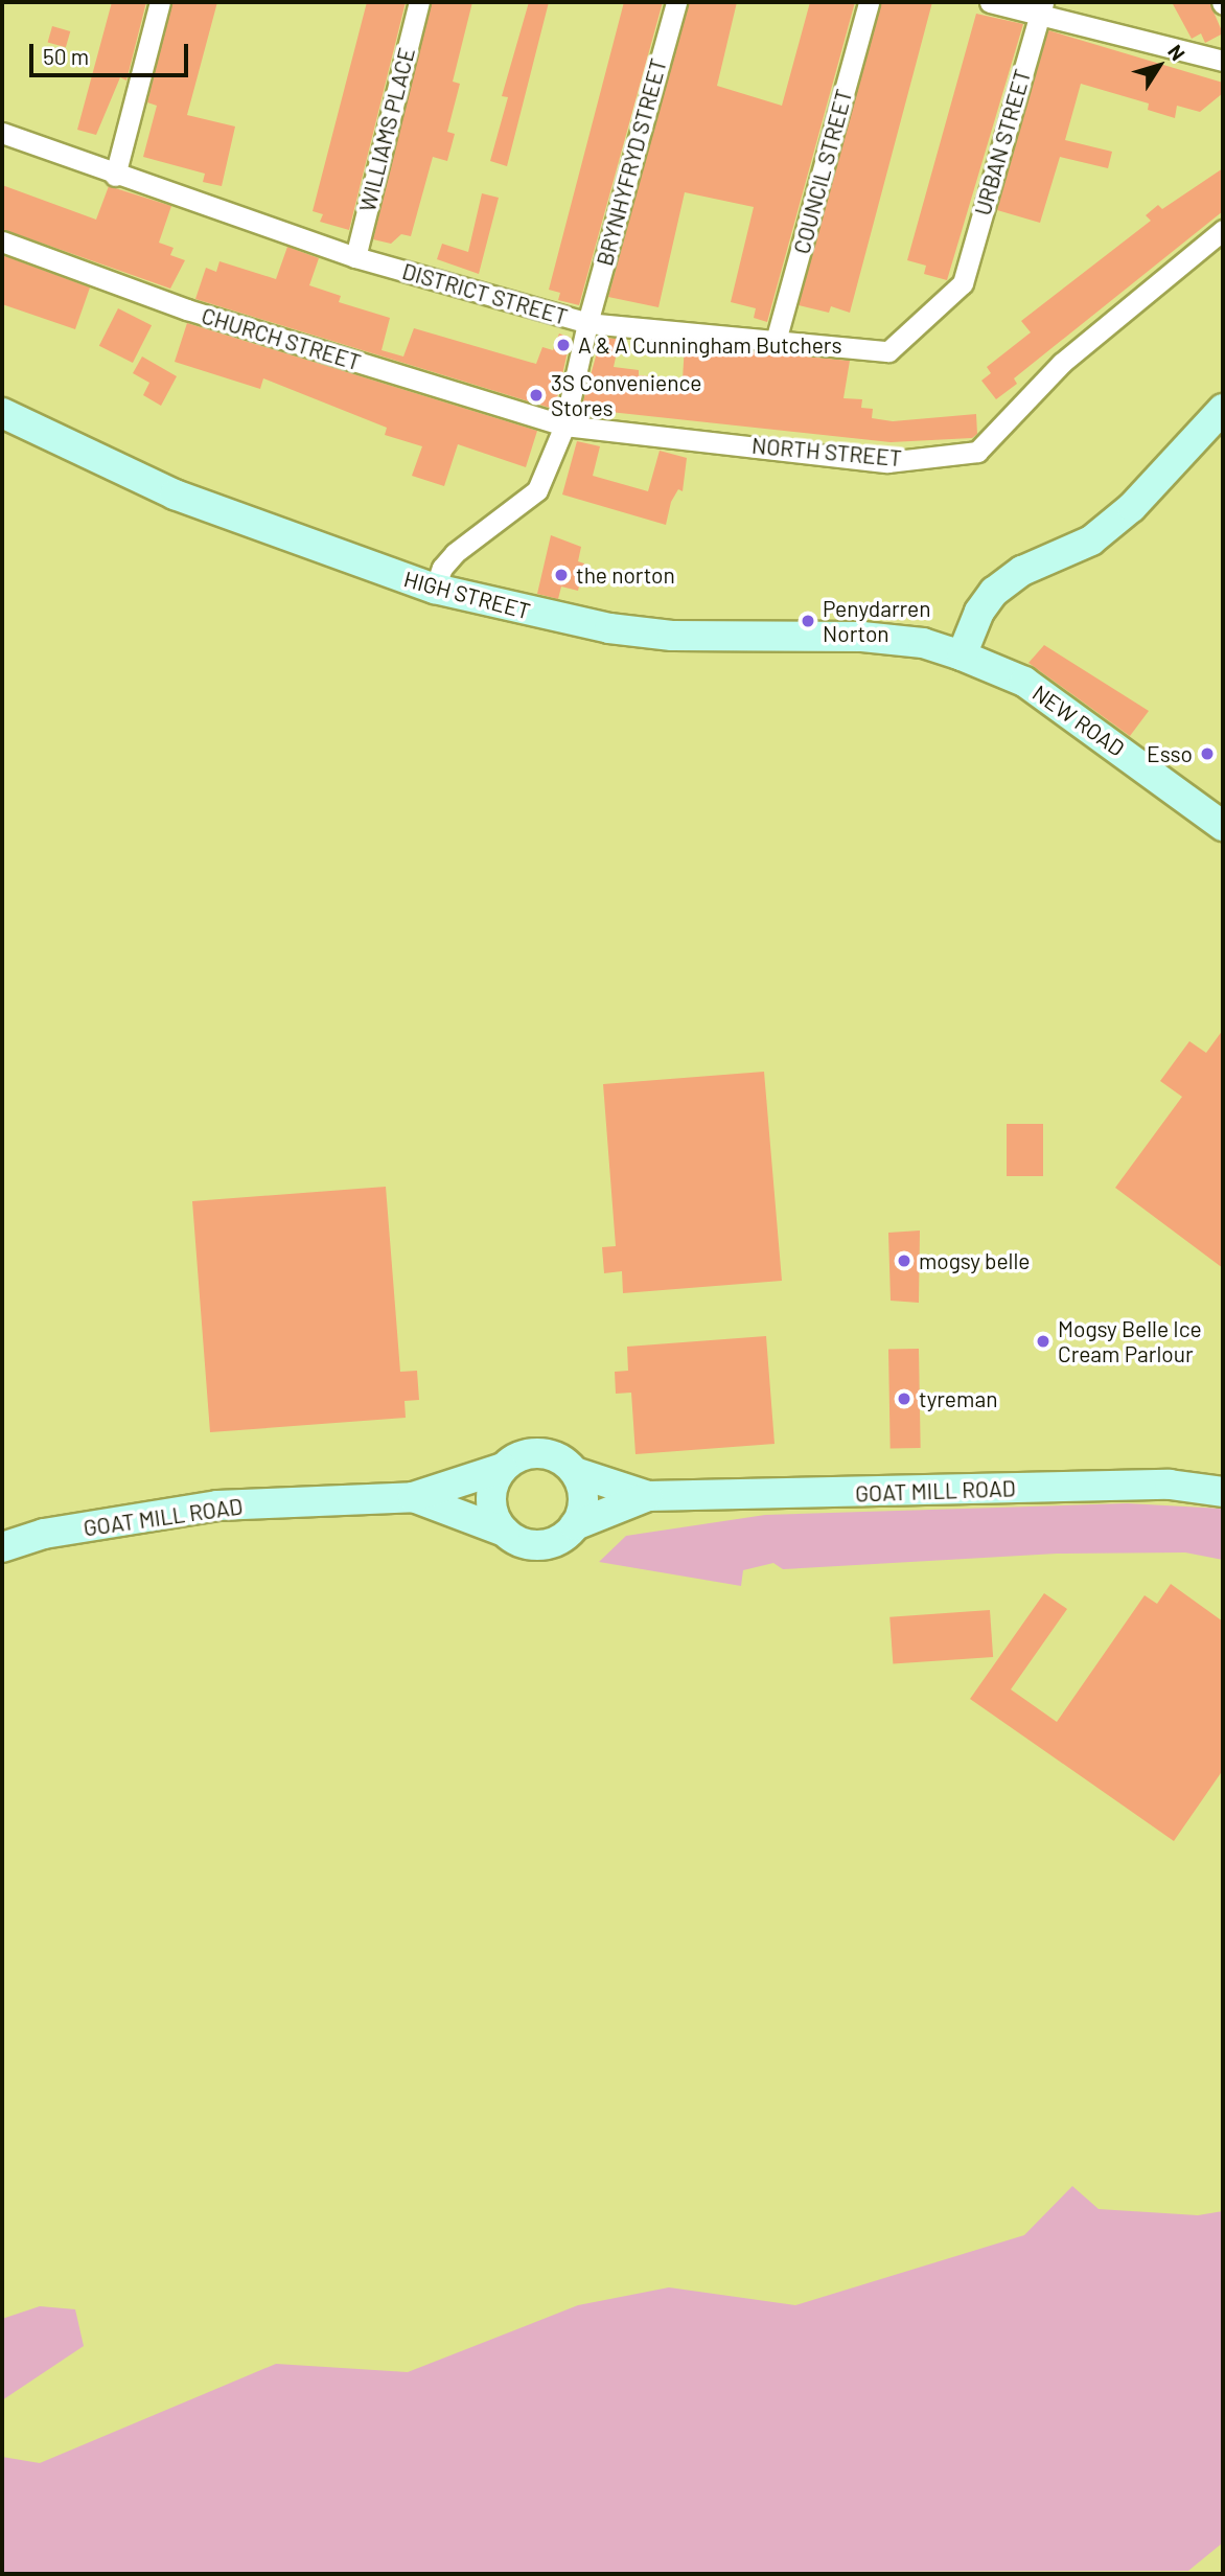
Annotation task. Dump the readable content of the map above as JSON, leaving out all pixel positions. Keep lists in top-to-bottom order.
{
  "streets": {
    "street": [
      "WILLIAMS PLACE",
      "URBAN STREET",
      "BRYNHYFRYD STREET",
      "COUNCIL STREET",
      "DISTRICT STREET",
      "CHURCH STREET",
      "NORTH STREET",
      "HIGH STREET",
      "NEW ROAD",
      "GOAT MILL ROAD"
    ]
  },
  "crossings": [
    ["WILLIAMS PLACE", "DISTRICT STREET"],
    ["URBAN STREET", "DISTRICT STREET"],
    ["BRYNHYFRYD STREET", "DISTRICT STREET"],
    ["BRYNHYFRYD STREET", "CHURCH STREET"],
    ["BRYNHYFRYD STREET", "NORTH STREET"],
    ["BRYNHYFRYD STREET", "HIGH STREET"],
    ["COUNCIL STREET", "DISTRICT STREET"],
    ["CHURCH STREET", "NORTH STREET"],
    ["HIGH STREET", "NEW ROAD"]
  ],
  "places": [
    "A & A Cunningham Butchers",
    "3S Convenience Stores",
    "the norton",
    "Penydarren Norton",
    "Esso",
    "mogsy belle",
    "Mogsy Belle Ice Cream Parlour",
    "tyreman"
  ],
  "scale_bar": "50 m",
  "north": "top right"
}
